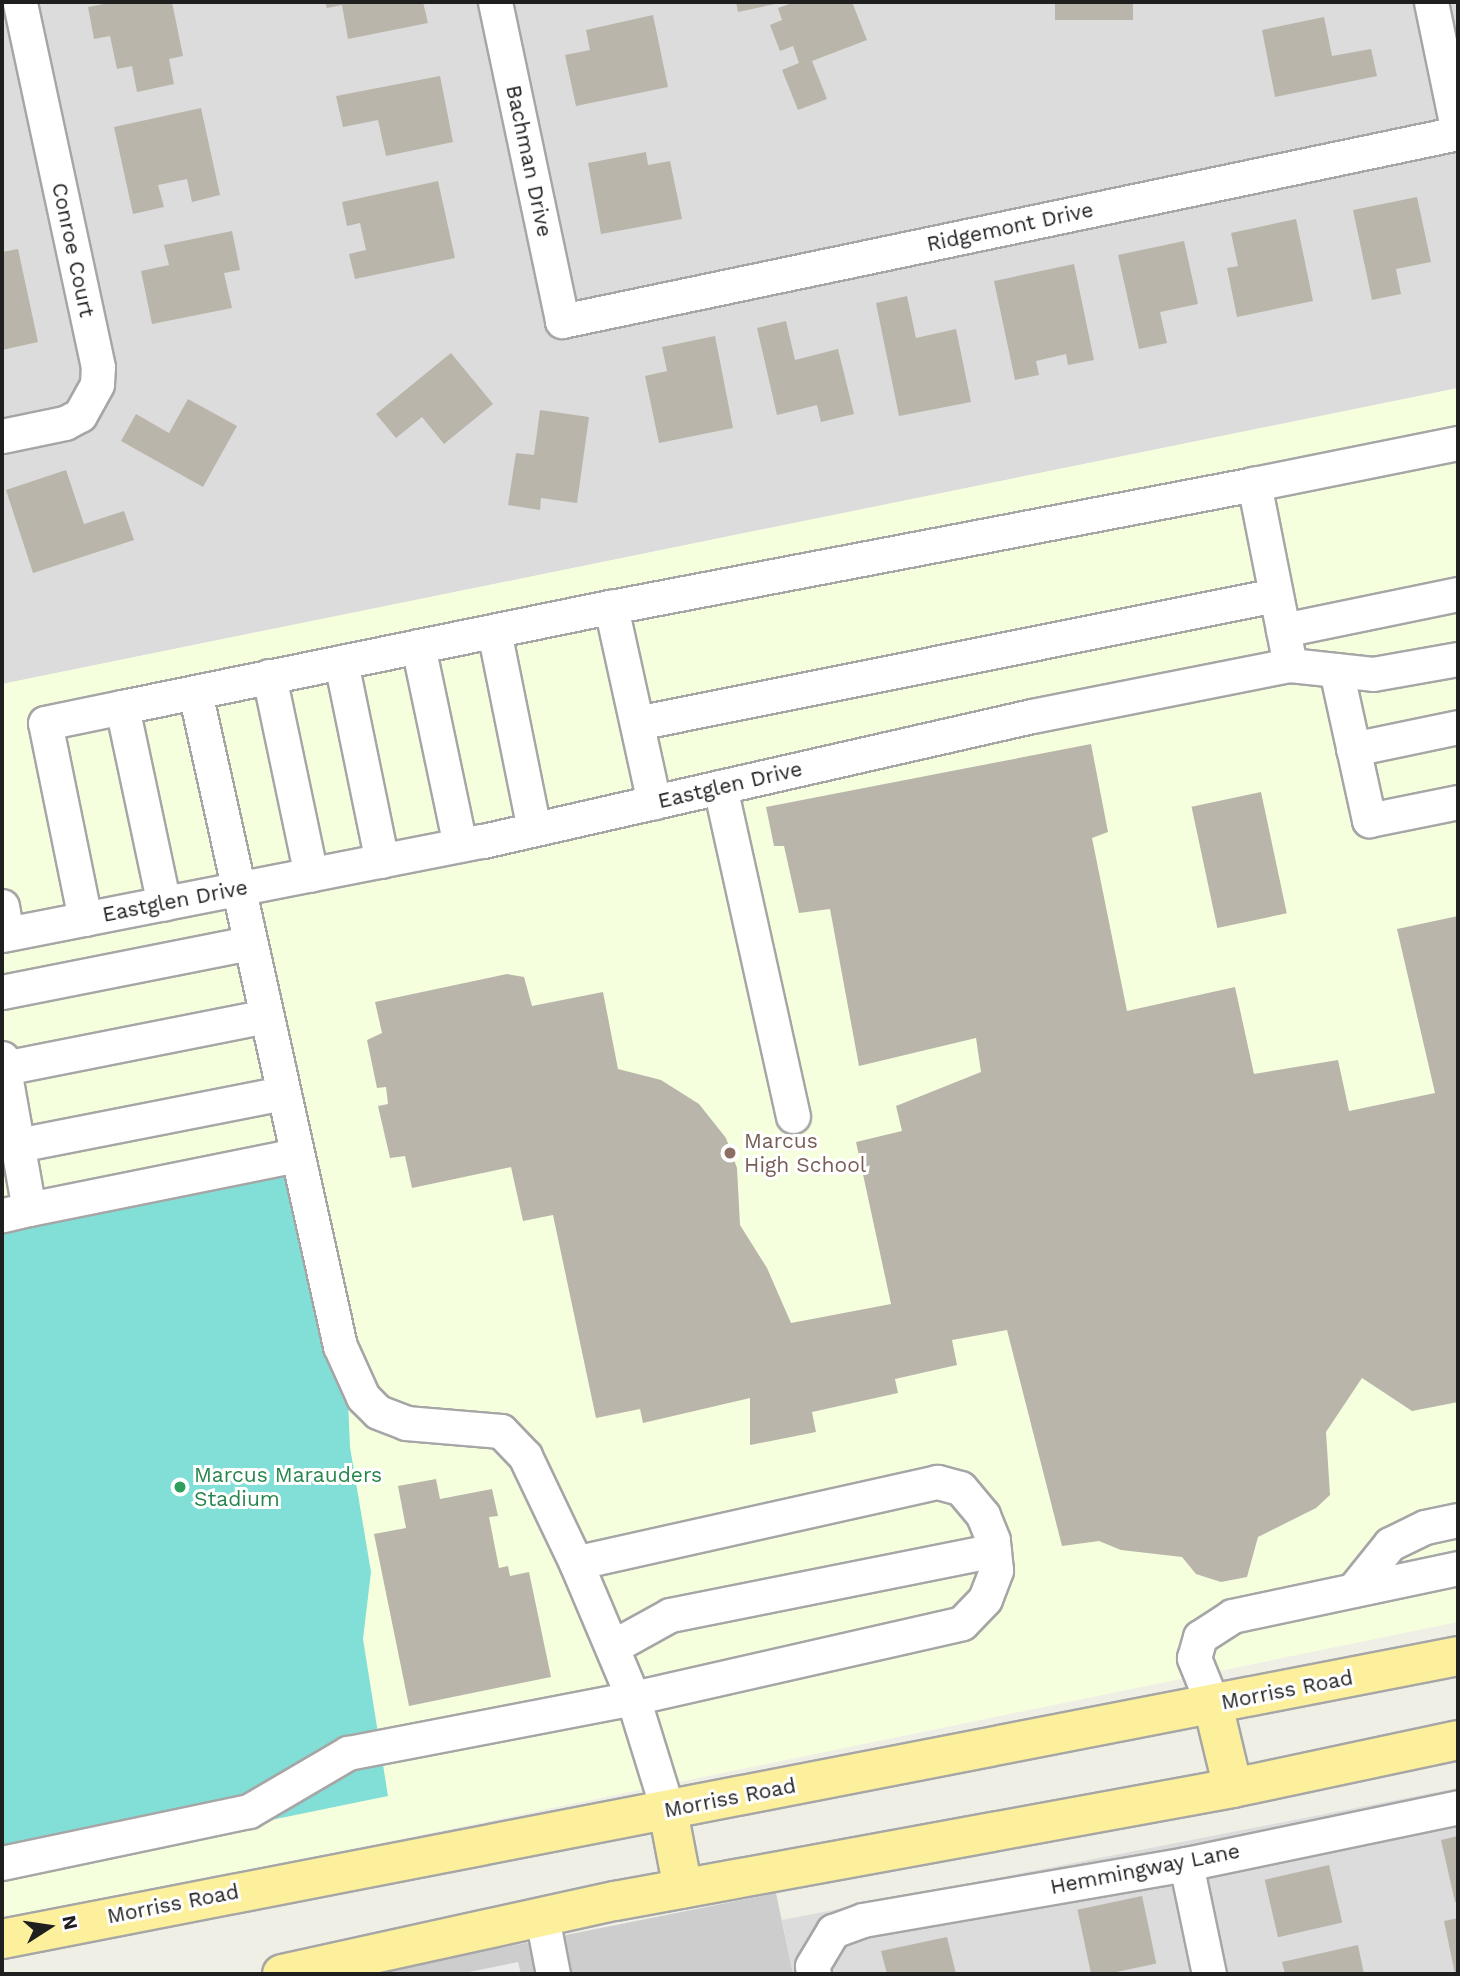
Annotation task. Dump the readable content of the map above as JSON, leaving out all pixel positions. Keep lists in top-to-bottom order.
{
  "streets": {
    "main road": ["Morriss Road"],
    "street": [
      "Bachman Drive",
      "Ridgemont Drive",
      "Conroe Court",
      "Eastglen Drive",
      "Hemmingway Lane"
    ]
  },
  "crossings": [
    ["Bachman Drive", "Ridgemont Drive"]
  ],
  "places": ["Marcus High School", "Marcus Marauders Stadium"],
  "north": "right"
}
